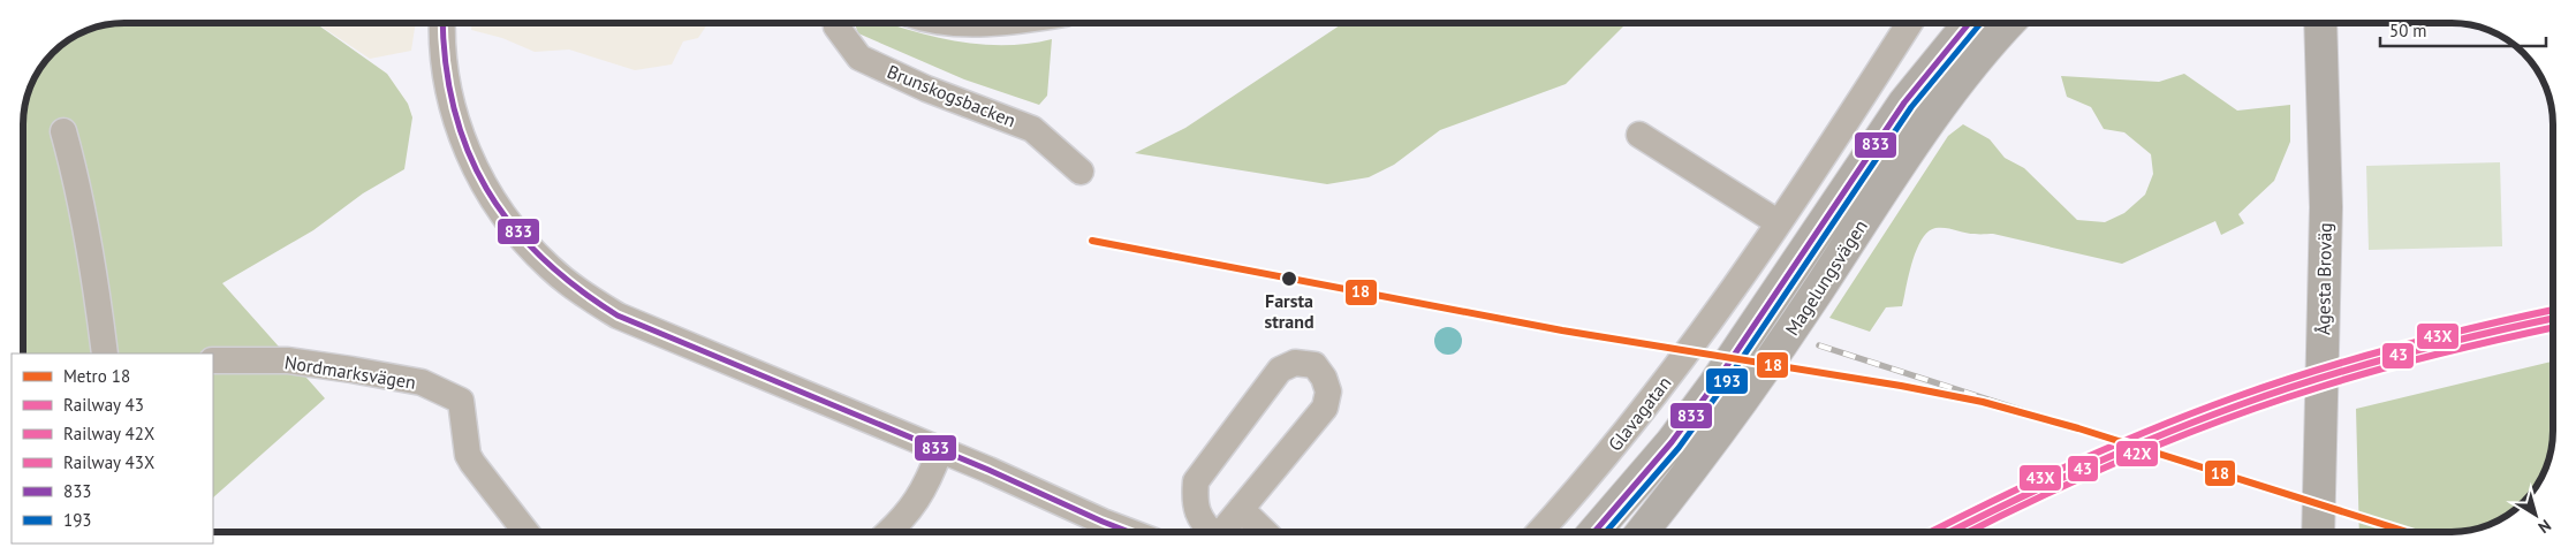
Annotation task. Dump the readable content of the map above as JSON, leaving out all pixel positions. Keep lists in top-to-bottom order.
{
  "streets": {
    "main road": ["Magelungsvägen", "Ågesta Broväg"],
    "street": ["Brunskogsbacken", "Nordmarksvägen", "Glavagatan"]
  },
  "places": ["Farsta strand"],
  "lines": [
    "transit line 833",
    "transit line 193",
    "metro line 18",
    "rail line 43X",
    "rail line 43",
    "rail line 42X"
  ],
  "legend": [
    "Metro 18",
    "Railway 43",
    "Railway 42X",
    "Railway 43X",
    "833",
    "193"
  ],
  "scale_bar": "50 m",
  "north": "bottom right"
}
